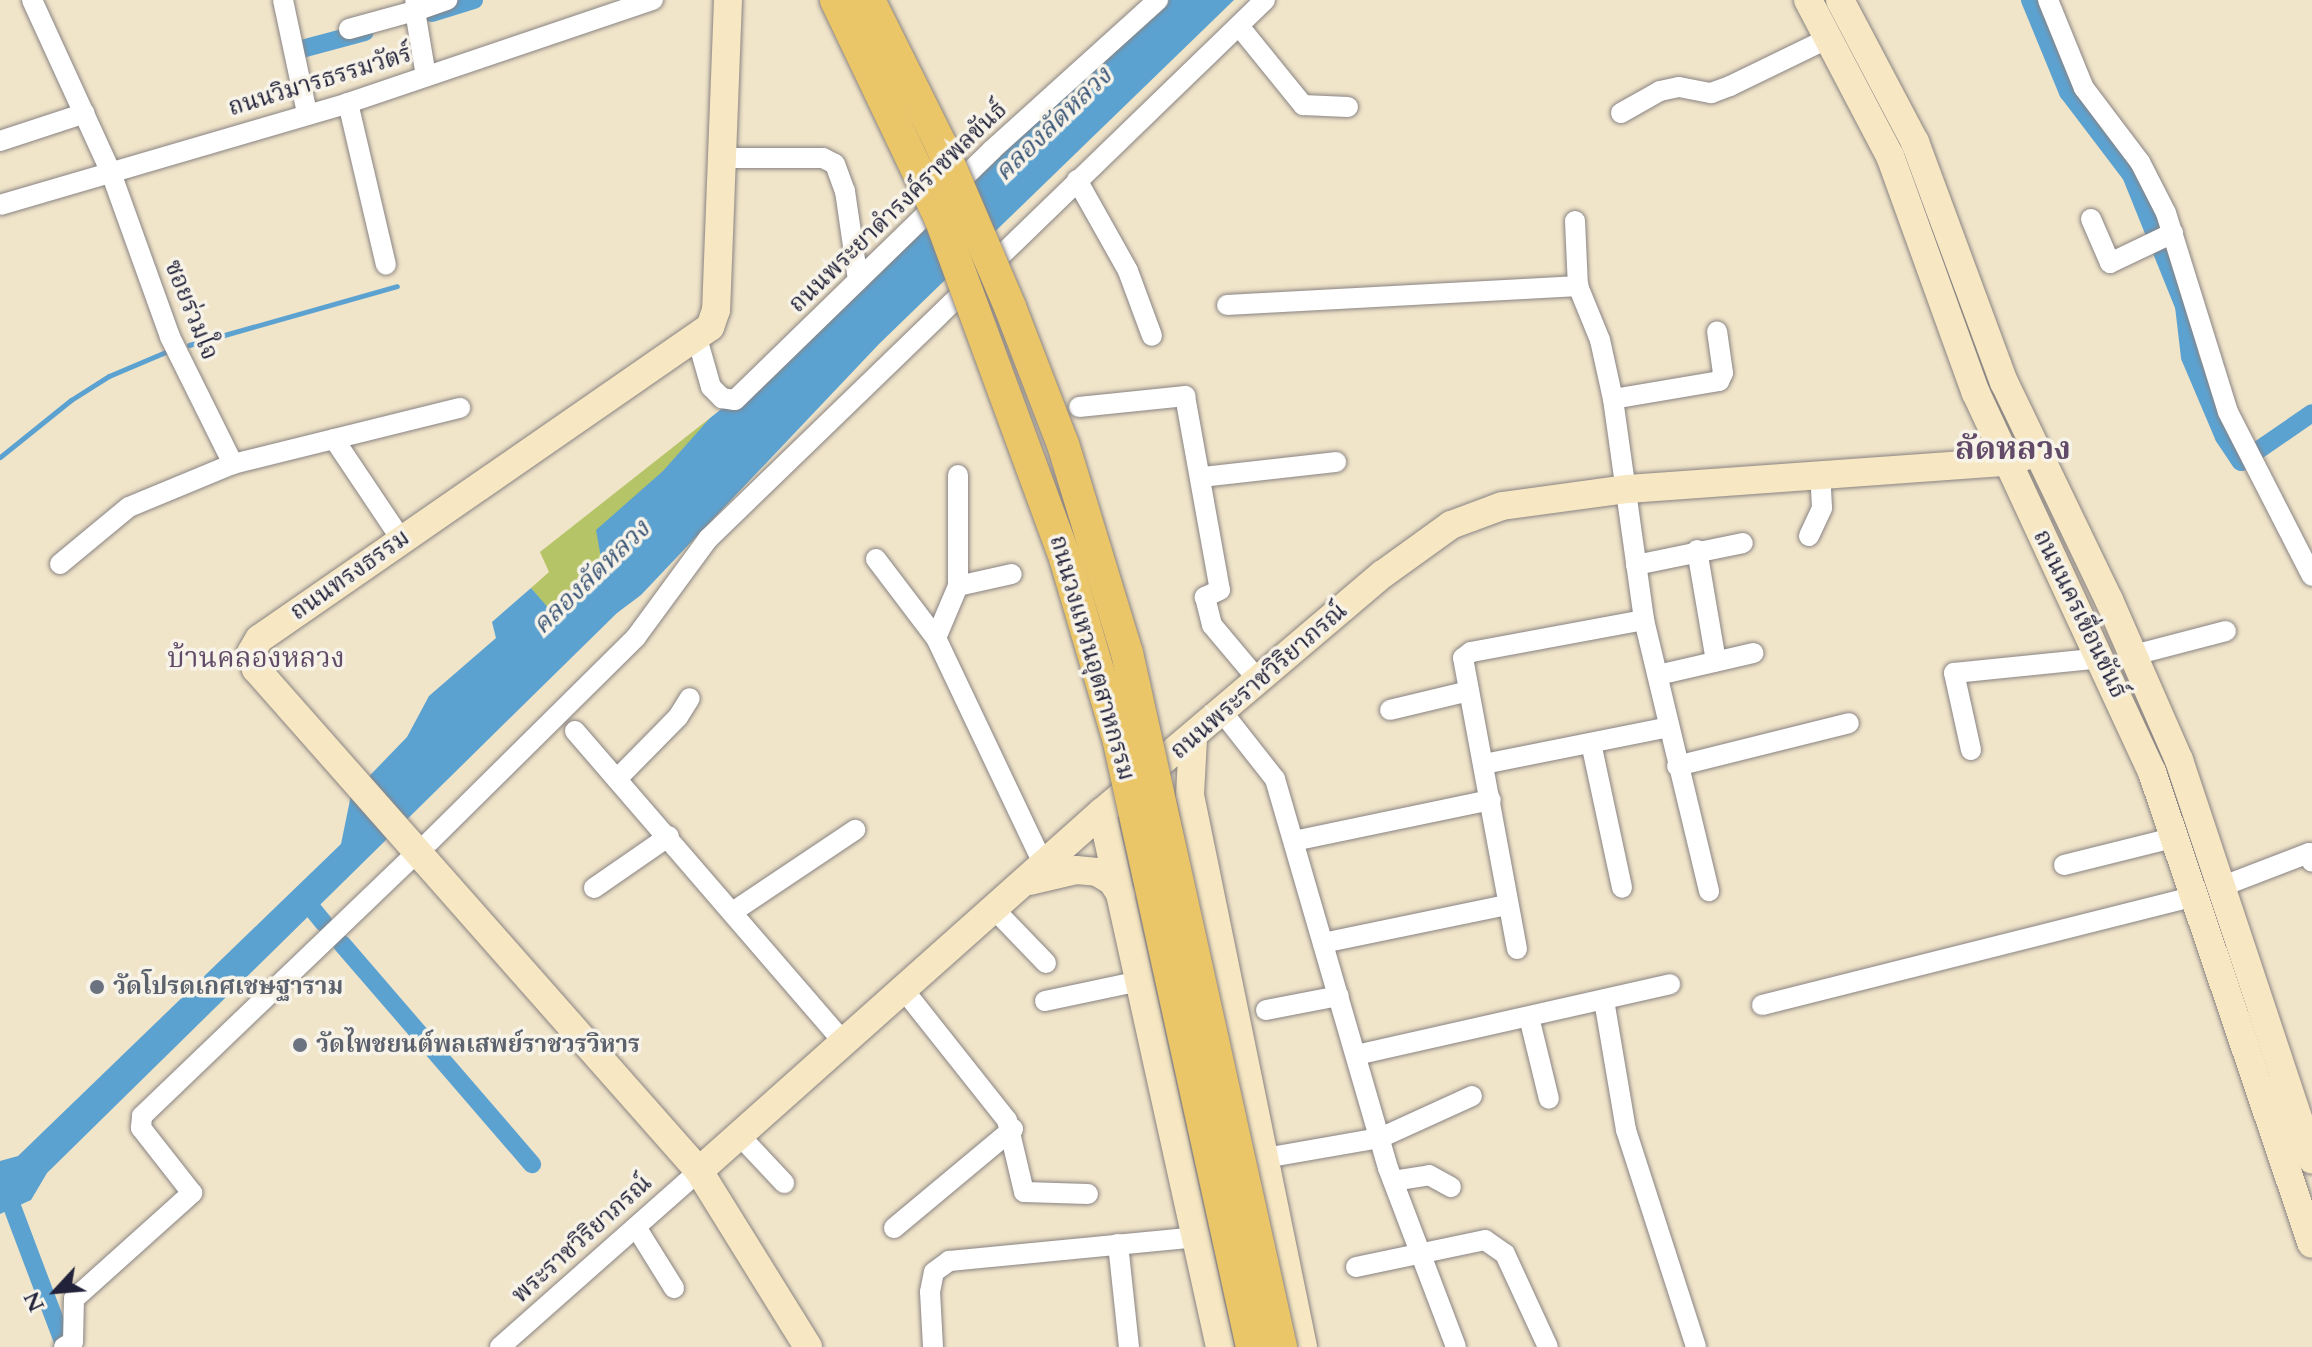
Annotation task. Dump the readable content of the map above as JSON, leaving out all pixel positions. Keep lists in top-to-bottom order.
{
  "streets": {
    "main road": [
      "ถนนทรงธรรม",
      "ถนนนครเขื่อนขันธ์",
      "ถนนวงแหวนอุตสาหกรรม",
      "ถนนพระราชวิริยาภรณ์"
    ],
    "street": [
      "ถนนวิมารธรรมวัตร์",
      "ถนนพระยาดำรงค์ราชพลขันธ์",
      "ซอยร่วมใจ",
      "พระราชวิริยาภรณ์"
    ]
  },
  "crossings": [
    ["ถนนวิมารธรรมวัตร์", "ซอยร่วมใจ"],
    ["ถนนพระยาดำรงค์ราชพลขันธ์", "ถนนทรงธรรม"],
    ["ถนนทรงธรรม", "ถนนพระราชวิริยาภรณ์"],
    ["ถนนทรงธรรม", "พระราชวิริยาภรณ์"],
    ["ถนนนครเขื่อนขันธ์", "ถนนพระราชวิริยาภรณ์"],
    ["ถนนวงแหวนอุตสาหกรรม", "ถนนพระราชวิริยาภรณ์"],
    ["ถนนพระราชวิริยาภรณ์", "พระราชวิริยาภรณ์"]
  ],
  "districts": ["ลัดหลวง", "บ้านคลองหลวง"],
  "water": ["คลองลัดหลวง"],
  "places": ["วัดโปรดเกศเชษฐาราม", "วัดไพชยนต์พลเสพย์ราชวรวิหาร"],
  "north": "bottom left"
}
